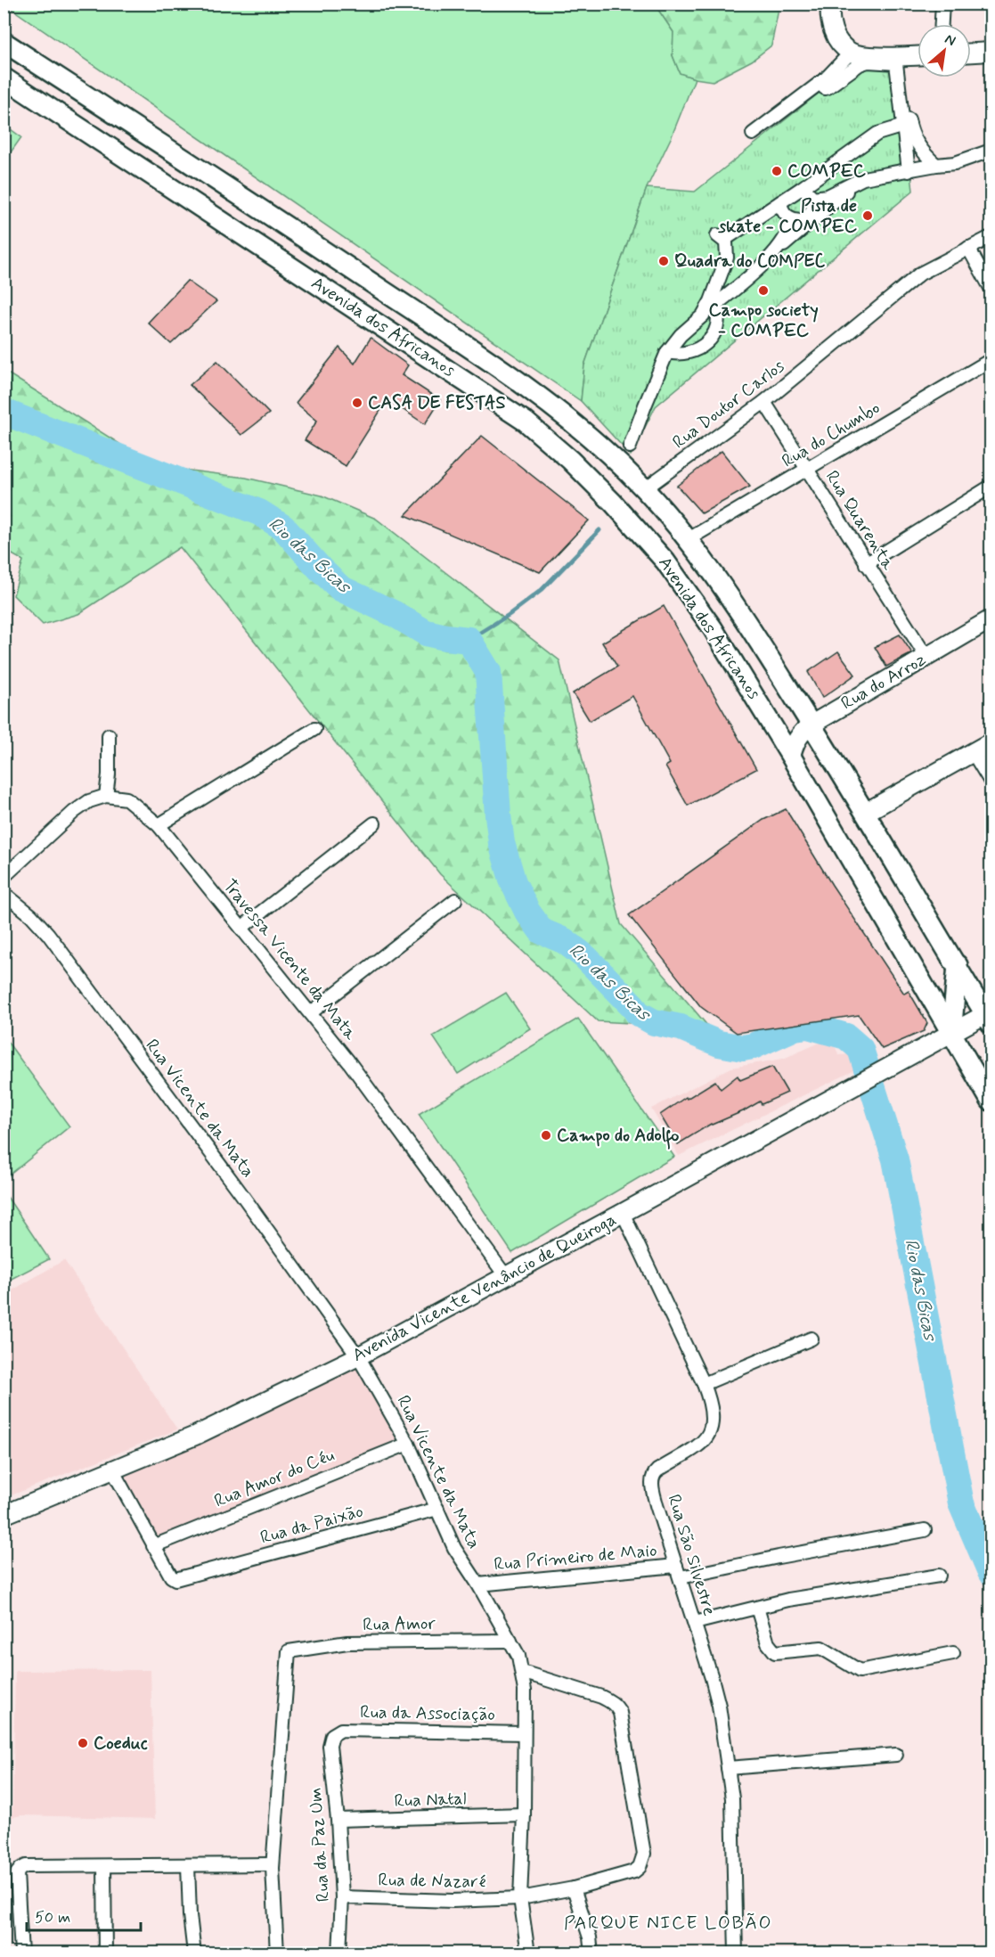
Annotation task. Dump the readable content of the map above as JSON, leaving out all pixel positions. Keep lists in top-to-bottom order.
{
  "streets": {
    "main road": ["Avenida dos Africanos"],
    "street": [
      "Rua Doutor Carlos",
      "Rua do Chumbo",
      "Rua Quarenta",
      "Rua do Arroz",
      "Travessa Vicente da Mata",
      "Rua Vicente da Mata",
      "Avenida Vicente Venâncio de Queiroga",
      "Rua Amor do Céu",
      "Rua da Paixão",
      "Rua São Silvestre",
      "Rua Primeiro de Maio",
      "Rua Amor",
      "Rua da Associação",
      "Rua Natal",
      "Rua da Paz Um",
      "Rua de Nazaré"
    ]
  },
  "crossings": [
    ["Avenida dos Africanos", "Rua Doutor Carlos"],
    ["Avenida dos Africanos", "Rua do Chumbo"],
    ["Avenida dos Africanos", "Rua do Arroz"],
    ["Avenida dos Africanos", "Avenida Vicente Venâncio de Queiroga"],
    ["Rua Doutor Carlos", "Rua Quarenta"],
    ["Rua do Chumbo", "Rua Quarenta"],
    ["Rua Quarenta", "Rua do Arroz"],
    ["Travessa Vicente da Mata", "Avenida Vicente Venâncio de Queiroga"],
    ["Rua Vicente da Mata", "Avenida Vicente Venâncio de Queiroga"],
    ["Rua Vicente da Mata", "Rua Amor do Céu"],
    ["Rua Vicente da Mata", "Rua da Paixão"],
    ["Rua Vicente da Mata", "Rua Primeiro de Maio"],
    ["Rua Vicente da Mata", "Rua Amor"],
    ["Rua Vicente da Mata", "Rua da Associação"],
    ["Rua Vicente da Mata", "Rua Natal"],
    ["Rua Vicente da Mata", "Rua de Nazaré"],
    ["Avenida Vicente Venâncio de Queiroga", "Rua São Silvestre"],
    ["Rua Amor do Céu", "Rua da Paixão"],
    ["Rua São Silvestre", "Rua Primeiro de Maio"],
    ["Rua da Associação", "Rua da Paz Um"],
    ["Rua Natal", "Rua da Paz Um"],
    ["Rua da Paz Um", "Rua de Nazaré"]
  ],
  "districts": ["PARQUE NICE LOBÃO"],
  "water": ["Rio das Bicas"],
  "places": [
    "COMPEC",
    "Pista de skate - COMPEC",
    "Quadra do COMPEC",
    "Campo society - COMPEC",
    "CASA DE FESTAS",
    "Campo do Adolfo",
    "Coeduc"
  ],
  "scale_bar": "50 m",
  "north": "top right"
}
